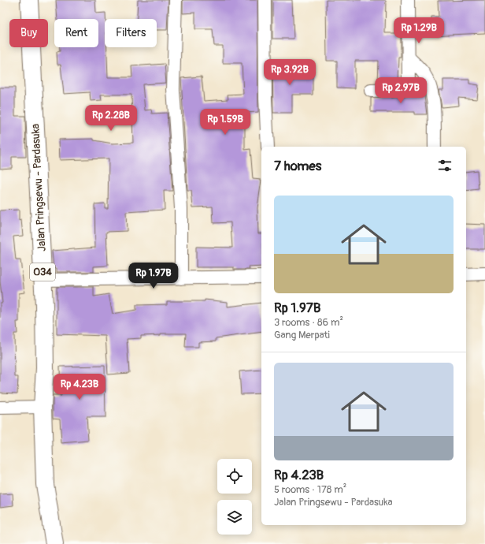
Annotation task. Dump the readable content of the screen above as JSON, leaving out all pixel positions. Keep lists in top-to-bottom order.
{
  "streets": {
    "main road": ["Jalan Pringsewu - Pardasuka", "034"]
  },
  "page": {
    "price": [
      "Rp 1.29B",
      "Rp 3.92B",
      "Rp 2.97B",
      "Rp 2.28B",
      "Rp 1.59B",
      "Rp 1.97B",
      "Rp 4.23B"
    ],
    "chip": ["Buy", "Rent", "Filters"],
    "heading": "7 homes",
    "list": [
      {
        "name": "Rp 1.97B",
        "note": "3 rooms · 86 m² · Gang Merpati"
      },
      {
        "name": "Rp 4.23B",
        "note": "5 rooms · 178 m² · Jalan Pringsewu - Pardasuka"
      }
    ]
  }
}
